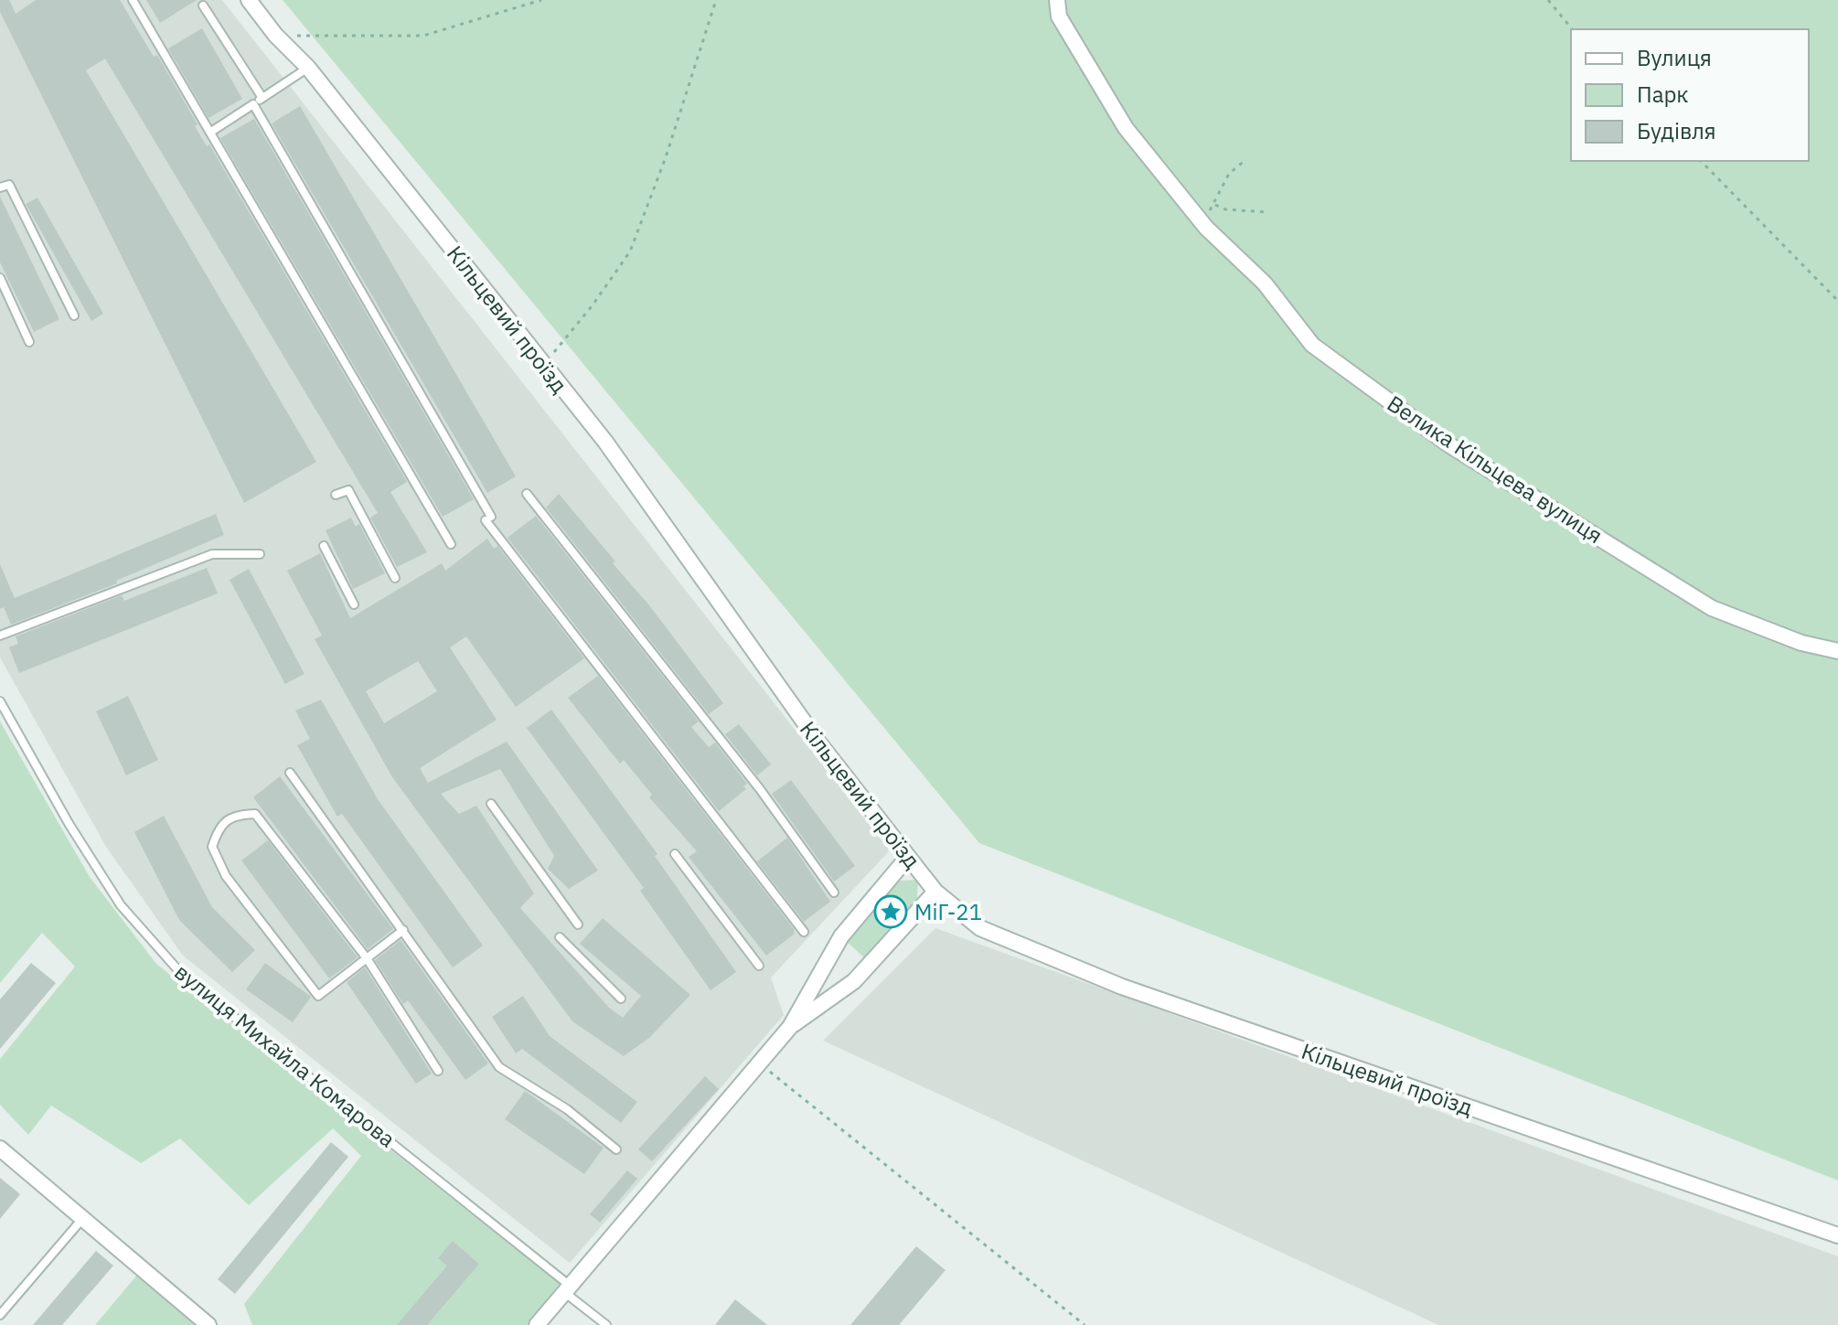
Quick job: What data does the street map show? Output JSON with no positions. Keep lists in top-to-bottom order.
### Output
{
  "streets": {
    "street": ["Кільцевий проїзд", "Велика Кільцева вулиця"],
    "lane": ["вулиця Михайла Комарова"]
  },
  "places": {
    "place": ["МіГ-21"]
  },
  "legend": ["Вулиця", "Парк", "Будівля"]
}
